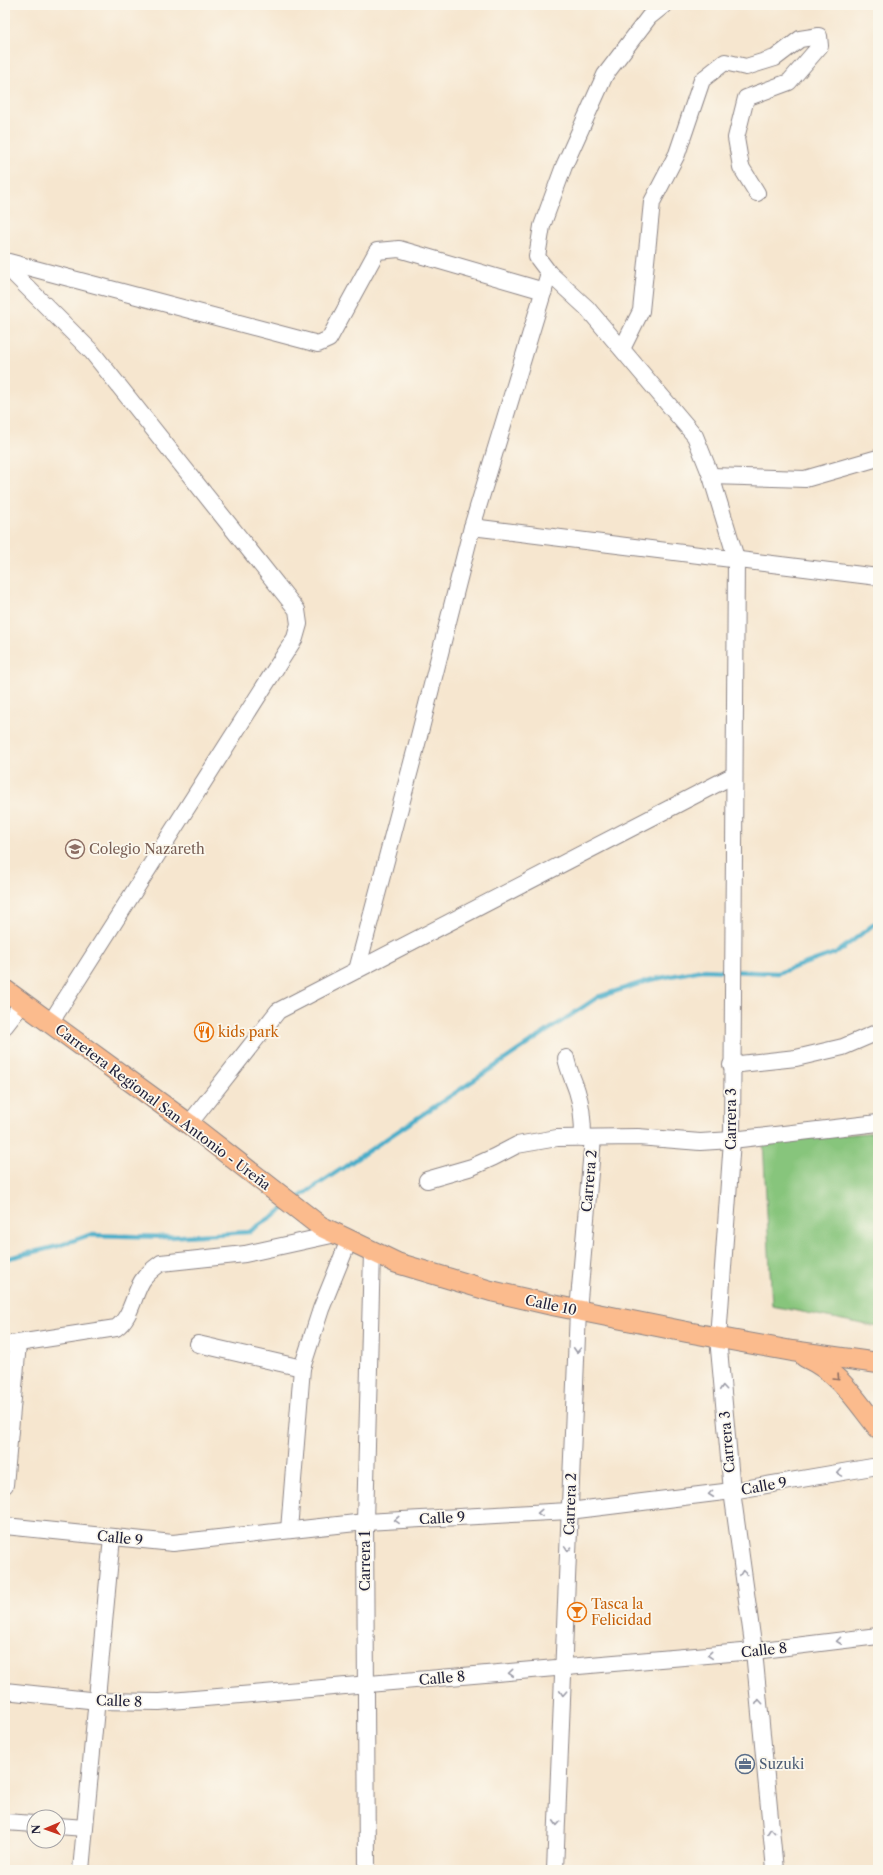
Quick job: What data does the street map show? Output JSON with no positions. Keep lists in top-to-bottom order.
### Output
{
  "streets": {
    "main road": ["Carretera Regional San Antonio - Ureña", "Calle 10"],
    "street": [
      "Carrera 3",
      "Carrera 2",
      "Calle 9",
      "Carrera 1",
      "Calle 8"
    ]
  },
  "crossings": [
    ["Carretera Regional San Antonio - Ureña", "Calle 10"],
    ["Carrera 3", "Calle 10"],
    ["Carrera 3", "Calle 9"],
    ["Carrera 3", "Calle 8"],
    ["Carrera 2", "Calle 10"],
    ["Carrera 2", "Calle 9"],
    ["Carrera 2", "Calle 8"],
    ["Calle 10", "Carrera 1"],
    ["Calle 9", "Carrera 1"],
    ["Carrera 1", "Calle 8"]
  ],
  "one_way": ["Carrera 2", "Calle 9", "Calle 8"],
  "places": {
    "school or university": ["Colegio Nazareth"],
    "restaurant": ["kids park"],
    "bar": ["Tasca la Felicidad"],
    "office": ["Suzuki"]
  },
  "north": "left"
}
